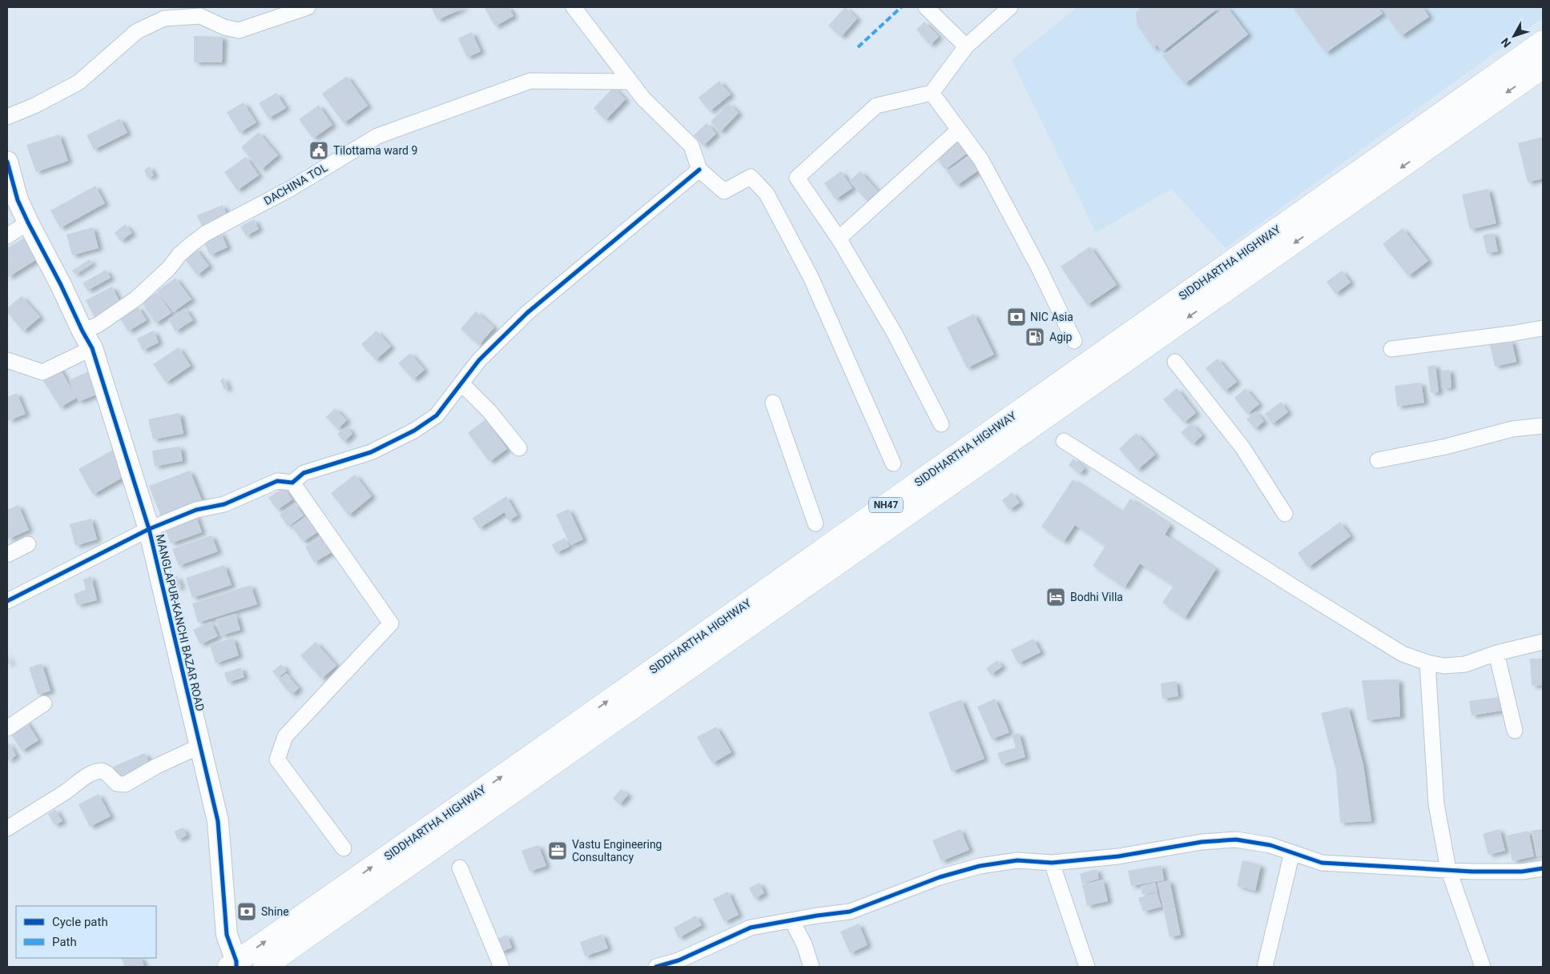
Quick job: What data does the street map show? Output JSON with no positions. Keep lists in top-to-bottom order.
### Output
{
  "streets": {
    "highway": ["SIDDHARTHA HIGHWAY", "NH47"],
    "street": ["DACHINA TOL", "MANGLAPUR-KANCHI BAZAR ROAD"]
  },
  "crossings": [
    ["DACHINA TOL", "MANGLAPUR-KANCHI BAZAR ROAD"],
    ["SIDDHARTHA HIGHWAY", "MANGLAPUR-KANCHI BAZAR ROAD"]
  ],
  "places": {
    "public building": ["Tilottama ward 9"],
    "bank": ["NIC Asia", "Shine"],
    "fuel station": ["Agip"],
    "hotel": ["Bodhi Villa"],
    "office": ["Vastu Engineering Consultancy"]
  },
  "legend": ["Cycle path", "Path"],
  "north": "bottom left"
}
